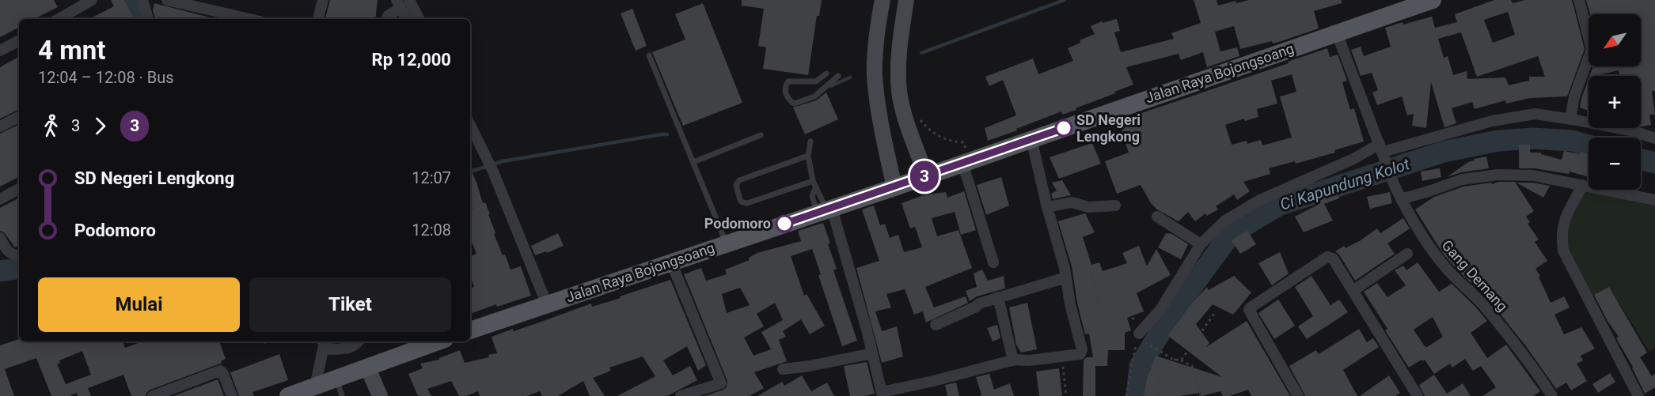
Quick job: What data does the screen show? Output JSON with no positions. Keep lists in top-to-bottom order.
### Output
{
  "streets": {
    "main road": ["Jalan Raya Bojongsoang"],
    "street": ["Gang Demang"]
  },
  "crossings": [
    ["Jalan Raya Bojongsoang", "Gang Demang"]
  ],
  "water": ["Ci Kapundung Kolot"],
  "places": ["SD Negeri Lengkong", "Podomoro"],
  "lines": ["bus line 3"],
  "north": "bottom left",
  "page": {
    "on_map": "3",
    "map_buttons": ["+", "−"],
    "heading": ["4 mnt", "12:04 – 12:08 · Bus", "Rp 12,000"],
    "legs": ["3", "3"],
    "list": [
      {
        "name": "SD Negeri Lengkong",
        "value": "12:07"
      },
      {
        "name": "Podomoro",
        "value": "12:08"
      }
    ],
    "buttons": ["Mulai", "Tiket"]
  }
}
